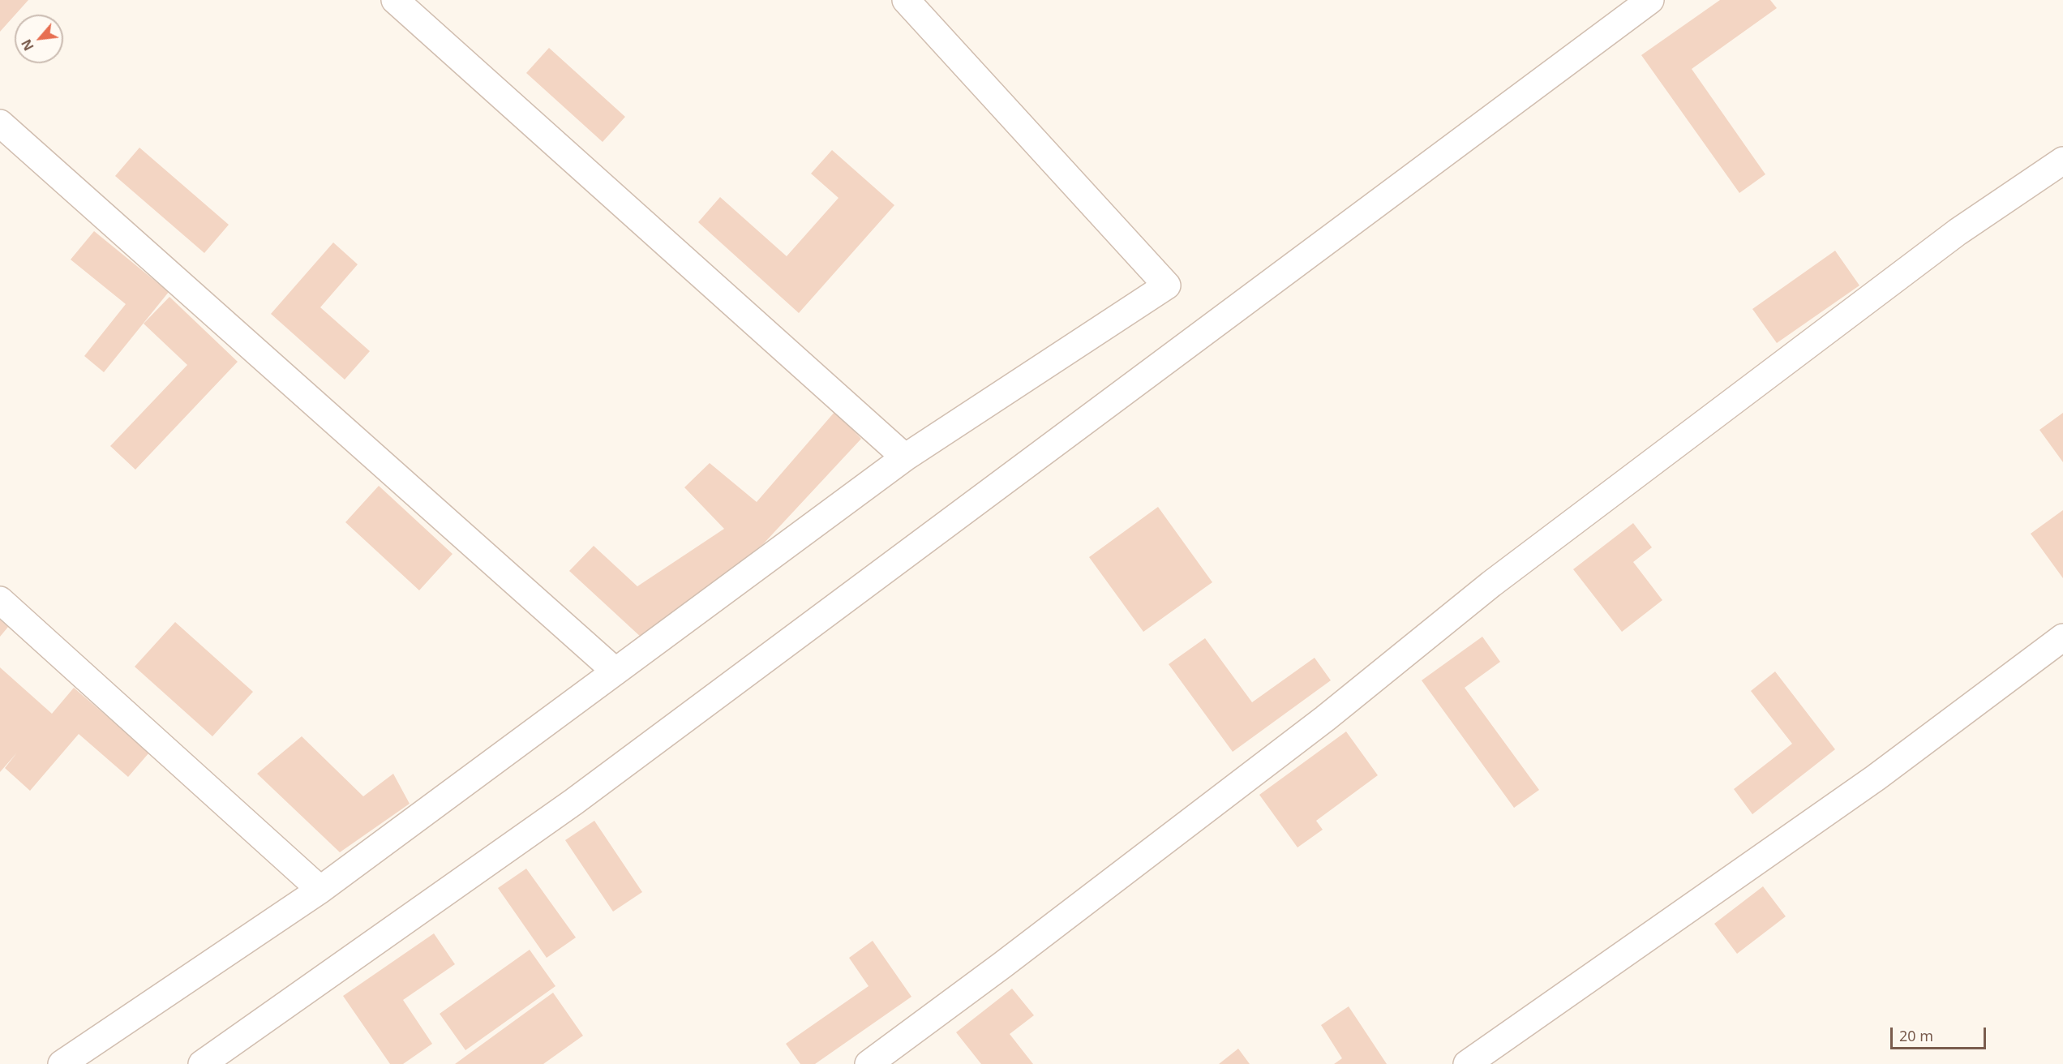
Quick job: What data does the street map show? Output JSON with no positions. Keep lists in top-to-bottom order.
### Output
{
  "scale_bar": "20 m",
  "north": "bottom left"
}
